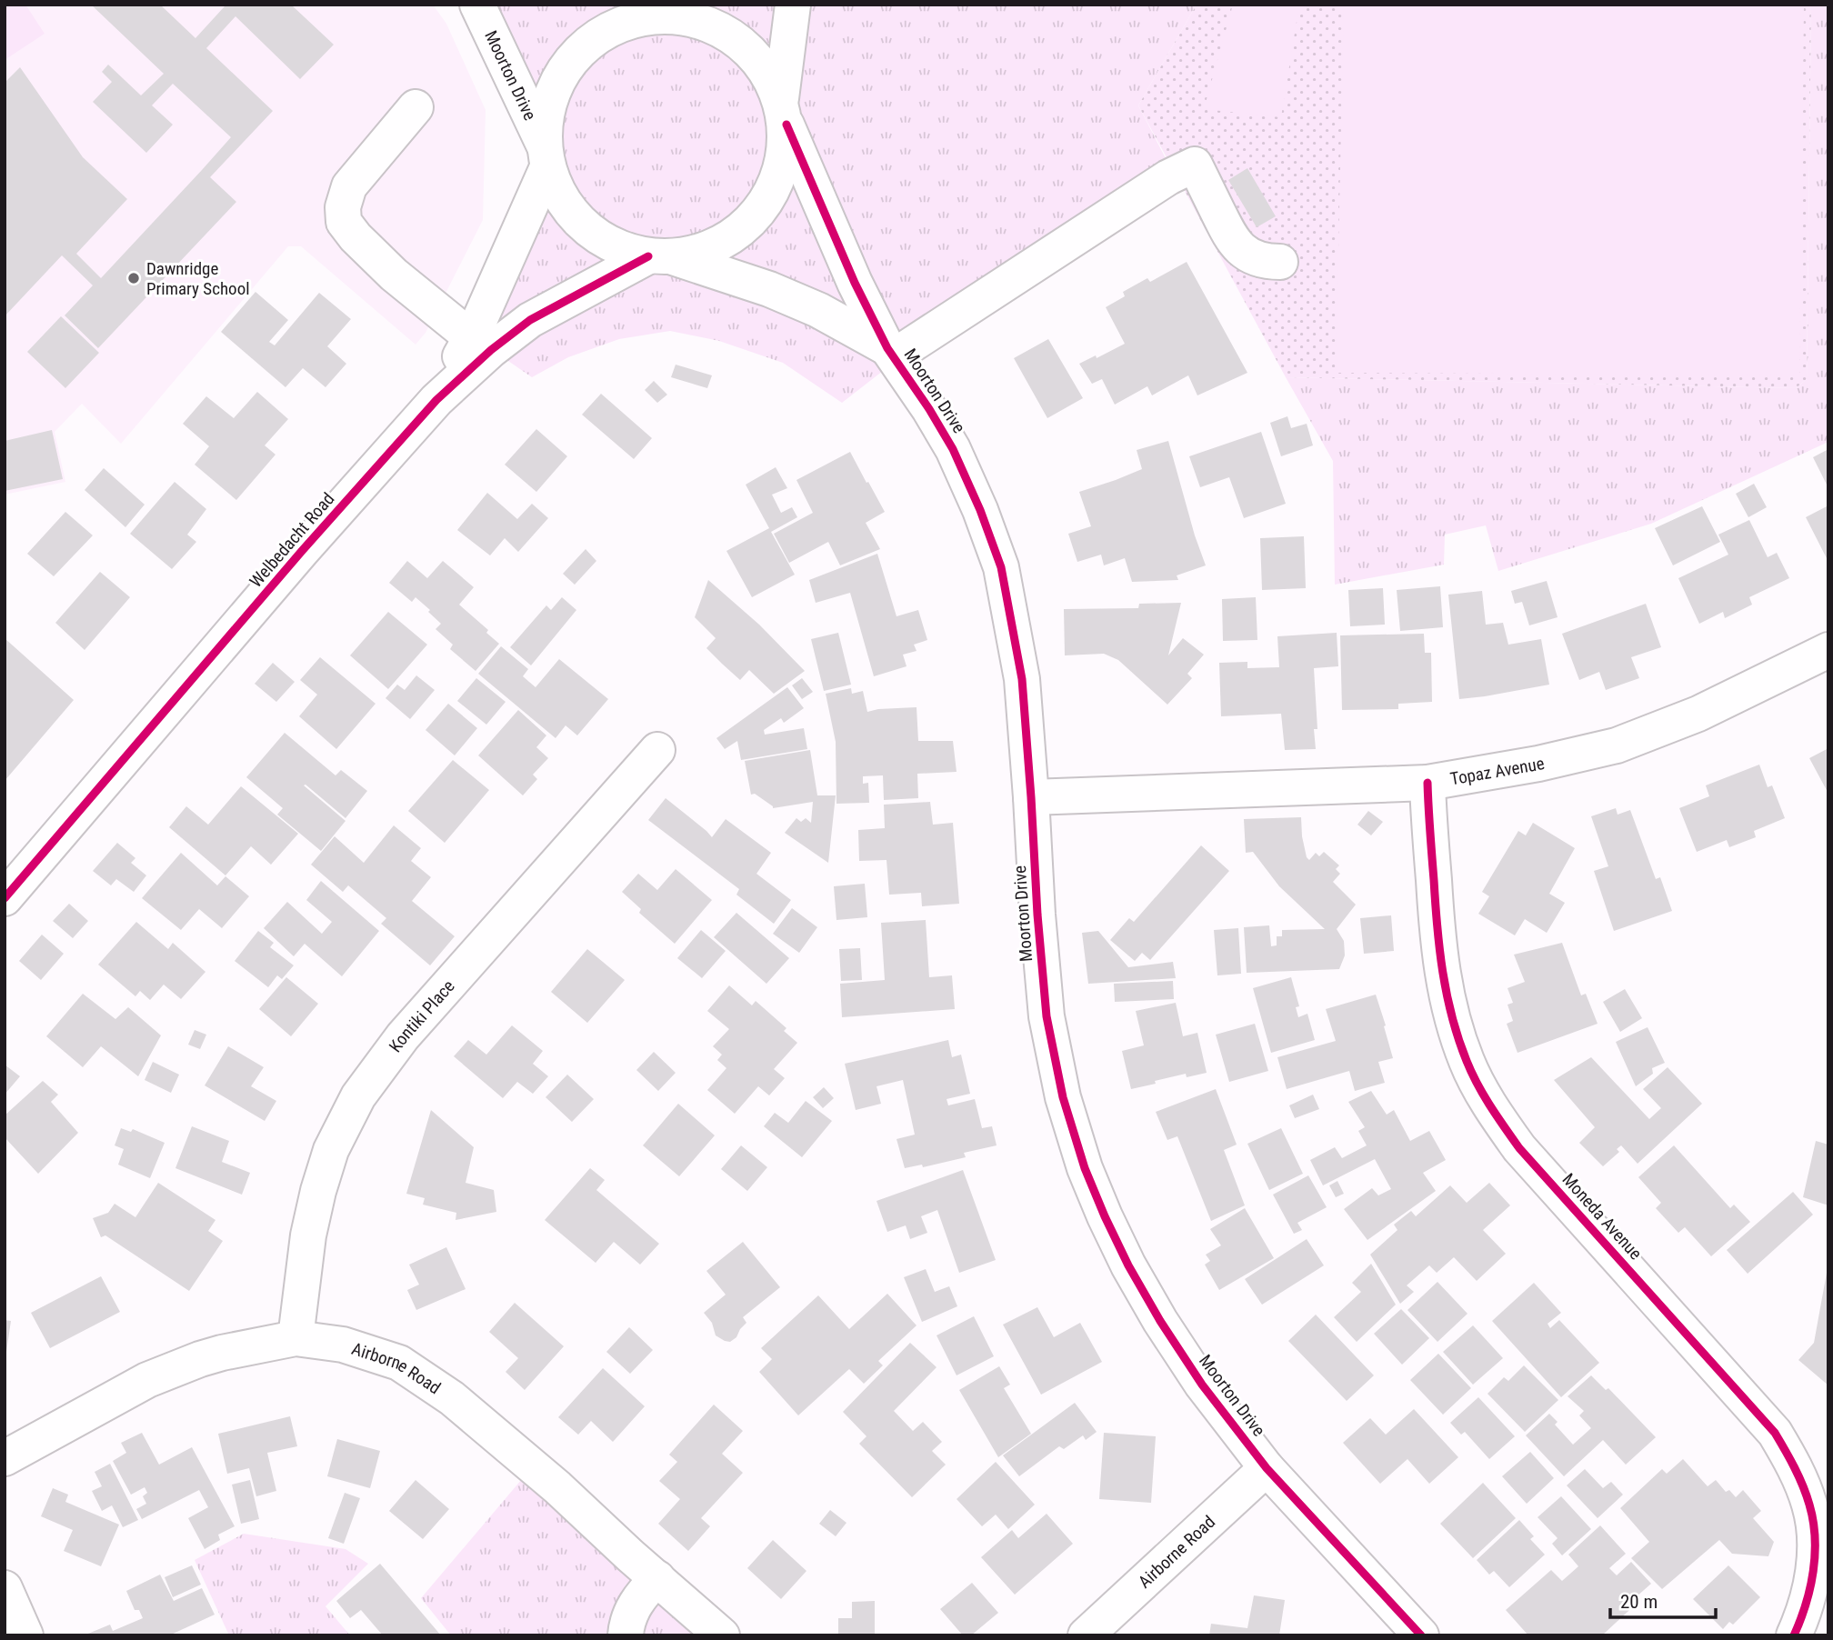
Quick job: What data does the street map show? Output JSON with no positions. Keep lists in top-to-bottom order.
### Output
{
  "streets": {
    "street": [
      "Moorton Drive",
      "Welbedacht Road",
      "Topaz Avenue",
      "Kontiki Place",
      "Moneda Avenue",
      "Airborne Road"
    ]
  },
  "crossings": [
    ["Moorton Drive", "Welbedacht Road"],
    ["Moorton Drive", "Topaz Avenue"],
    ["Moorton Drive", "Airborne Road"],
    ["Topaz Avenue", "Moneda Avenue"],
    ["Kontiki Place", "Airborne Road"]
  ],
  "places": ["Dawnridge Primary School"],
  "scale_bar": "20 m"
}
